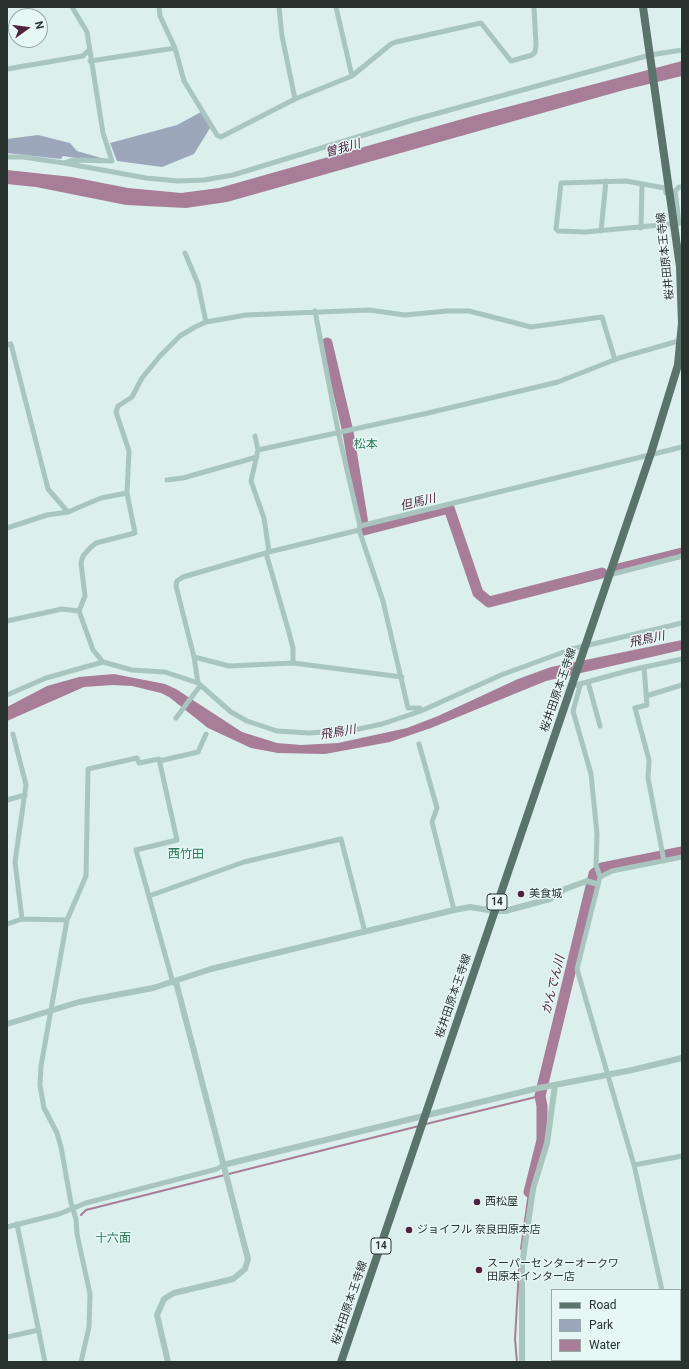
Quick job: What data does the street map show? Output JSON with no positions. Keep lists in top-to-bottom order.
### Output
{
  "streets": {
    "main road": ["桜井田原本王寺線", "14"]
  },
  "districts": ["松本", "西竹田", "十六面"],
  "water": [
    "曽我川",
    "但馬川",
    "飛鳥川",
    "かんでん川"
  ],
  "places": [
    "美食城",
    "西松屋",
    "ジョイフル 奈良田原本店",
    "スーパーセンターオークワ 田原本インター店"
  ],
  "legend": ["Road", "Park", "Water"],
  "north": "right"
}
